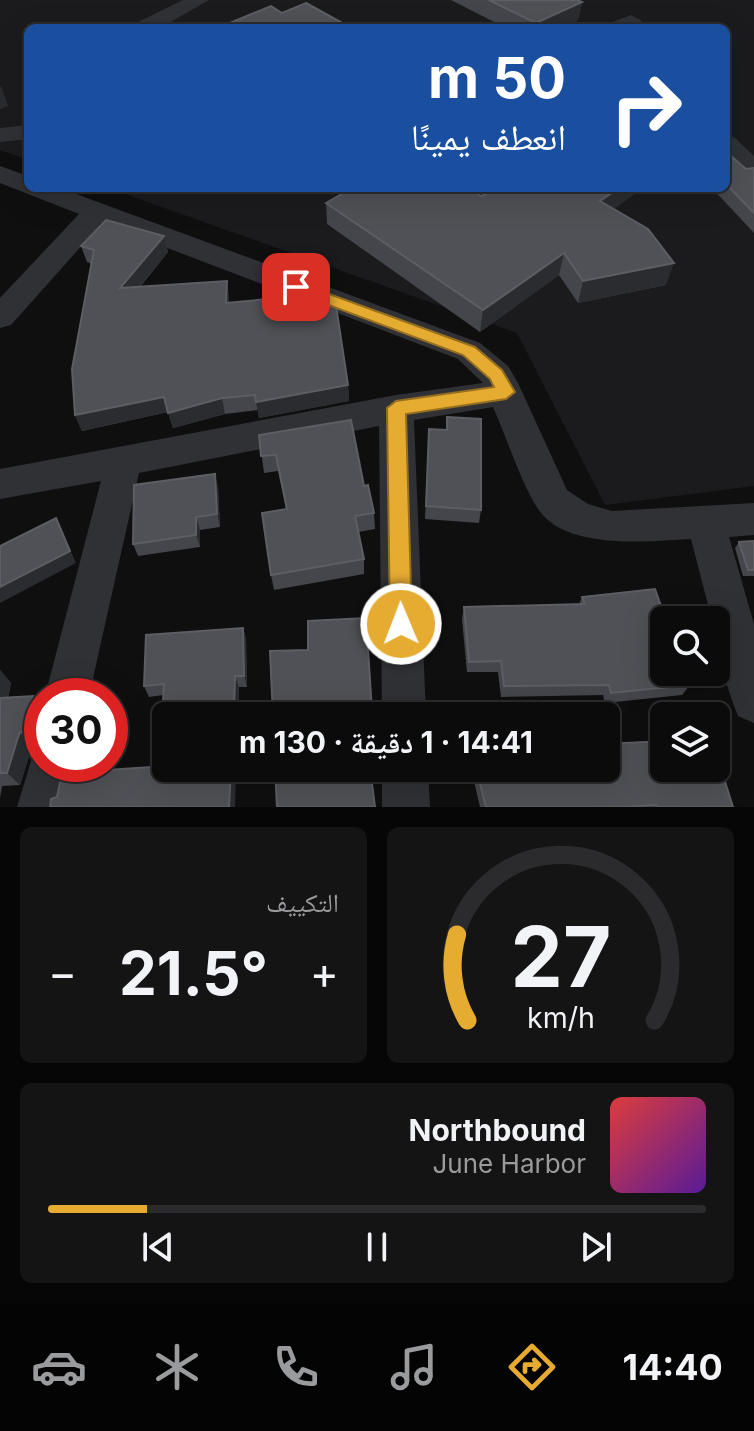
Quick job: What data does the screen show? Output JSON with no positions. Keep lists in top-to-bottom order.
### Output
{
  "page": {
    "turn": ["50 m", "انعطف يمينًا"],
    "limit": "30",
    "trip": "14:41 · 1 دقيقة · 130 m",
    "tile": "التكييف",
    "heat": ["−", "21.5°", "+"],
    "song": ["Northbound", "June Harbor"],
    "tabs": "14:40",
    "gauge": ["27", "km/h"]
  }
}
